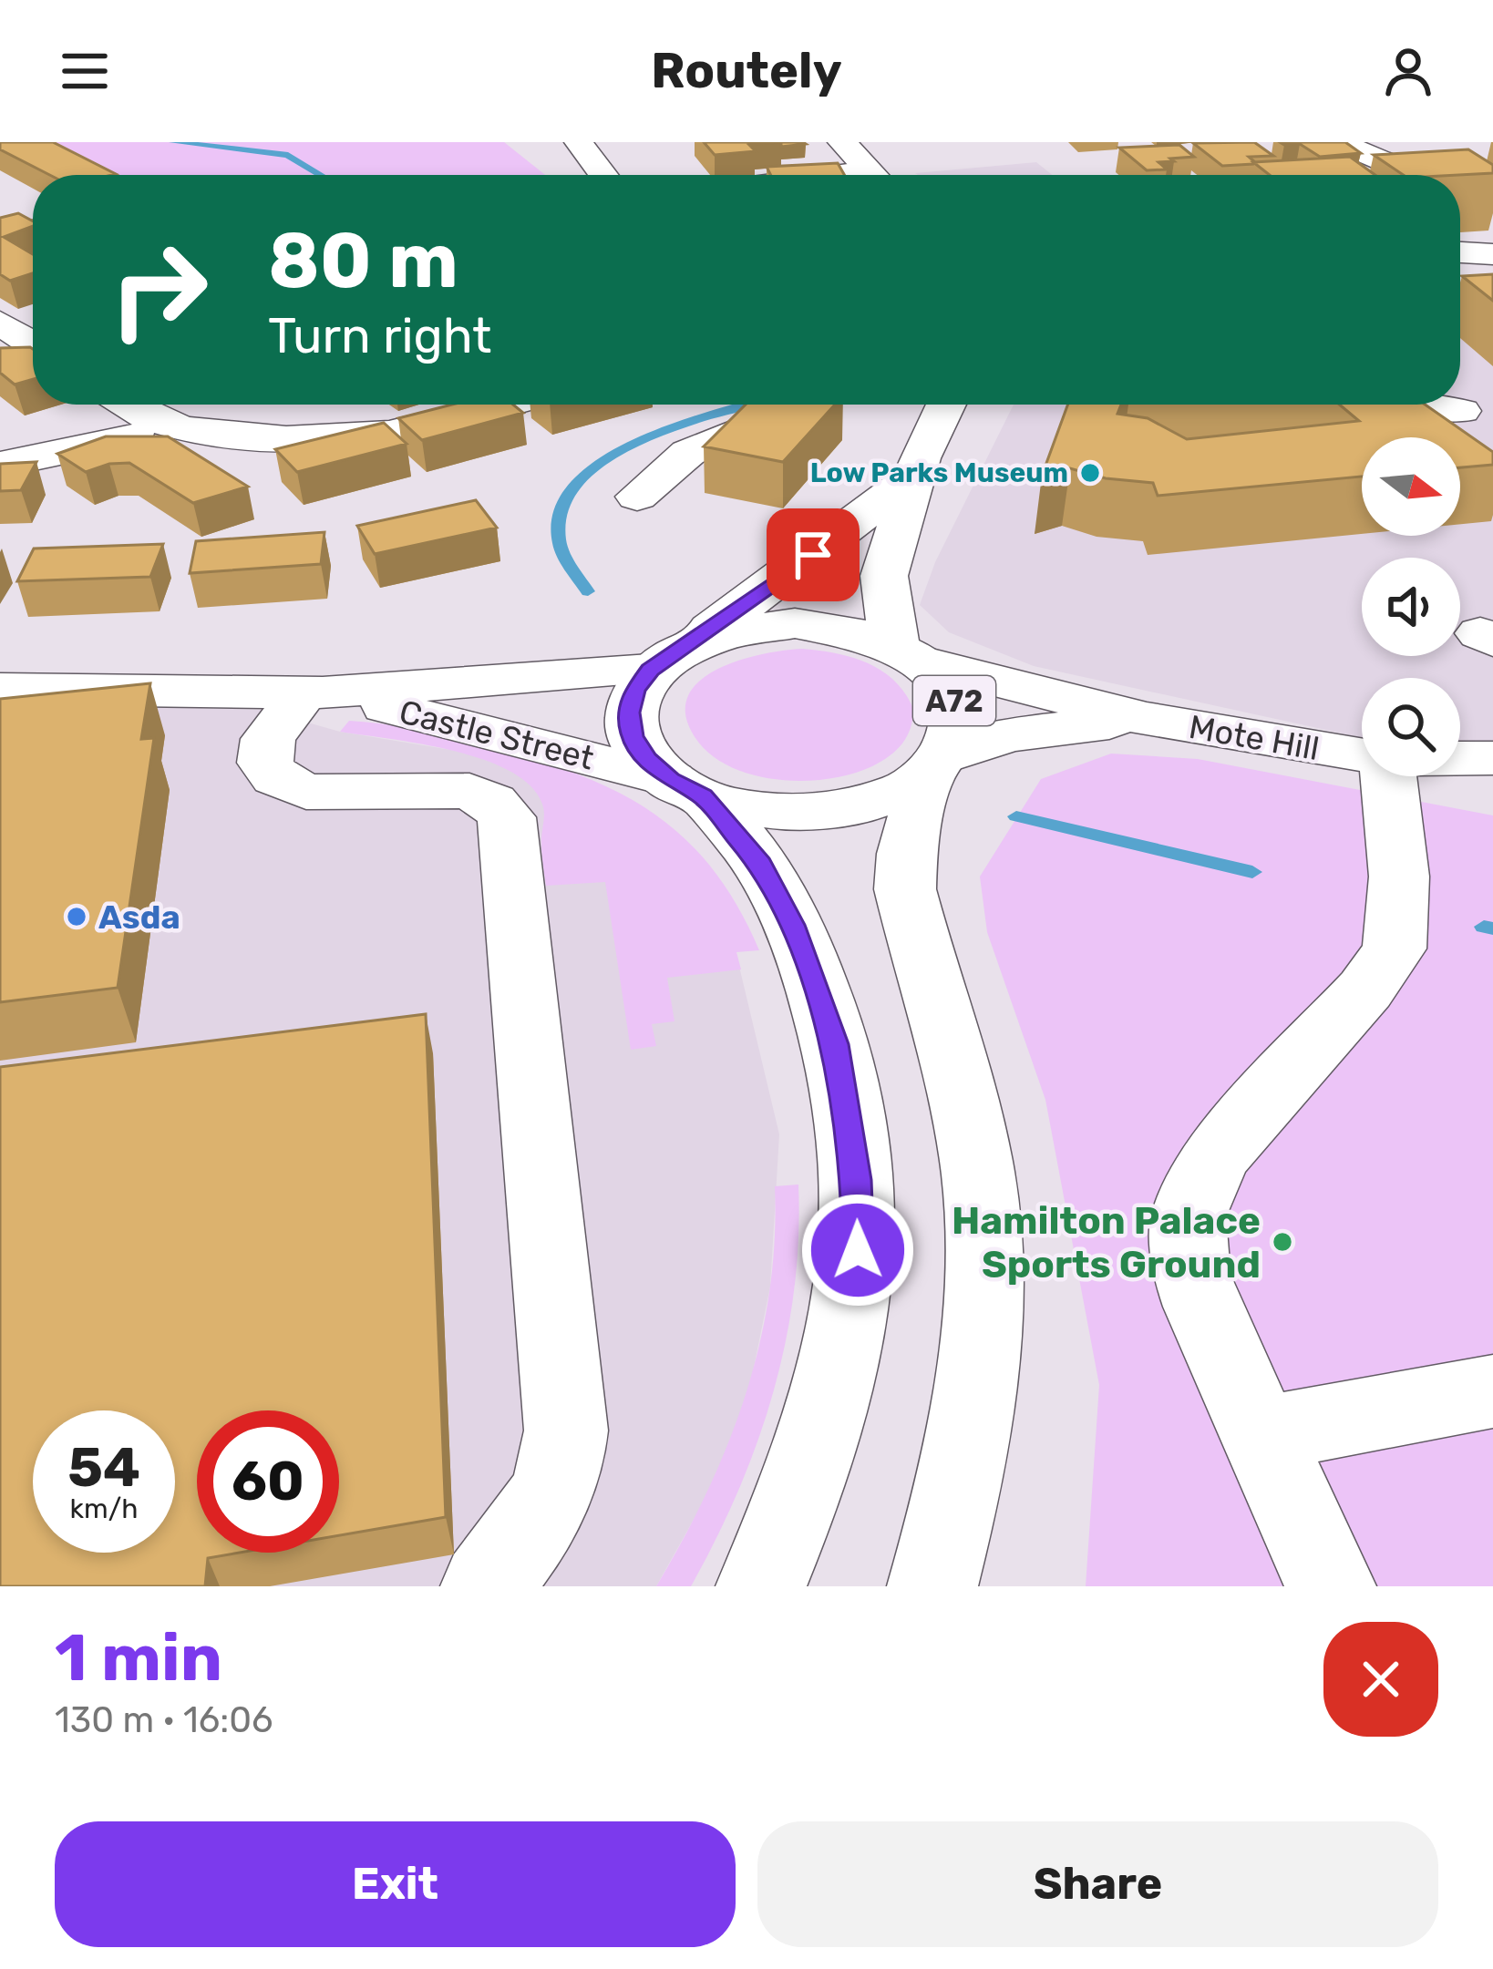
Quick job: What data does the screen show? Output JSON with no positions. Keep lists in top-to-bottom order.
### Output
{
  "streets": {
    "street": ["A72", "Castle Street", "Mote Hill"]
  },
  "crossings": [
    ["A72", "Castle Street"],
    ["A72", "Mote Hill"],
    ["Castle Street", "Mote Hill"]
  ],
  "places": ["Low Parks Museum", "Asda", "Hamilton Palace Sports Ground"],
  "north": "right",
  "page": {
    "header": "Routely",
    "turn": ["80 m", "Turn right"],
    "speed": "54 km/h",
    "limit": "60",
    "heading": ["1 min", "130 m · 16:06"],
    "buttons": ["Exit", "Share"]
  }
}
